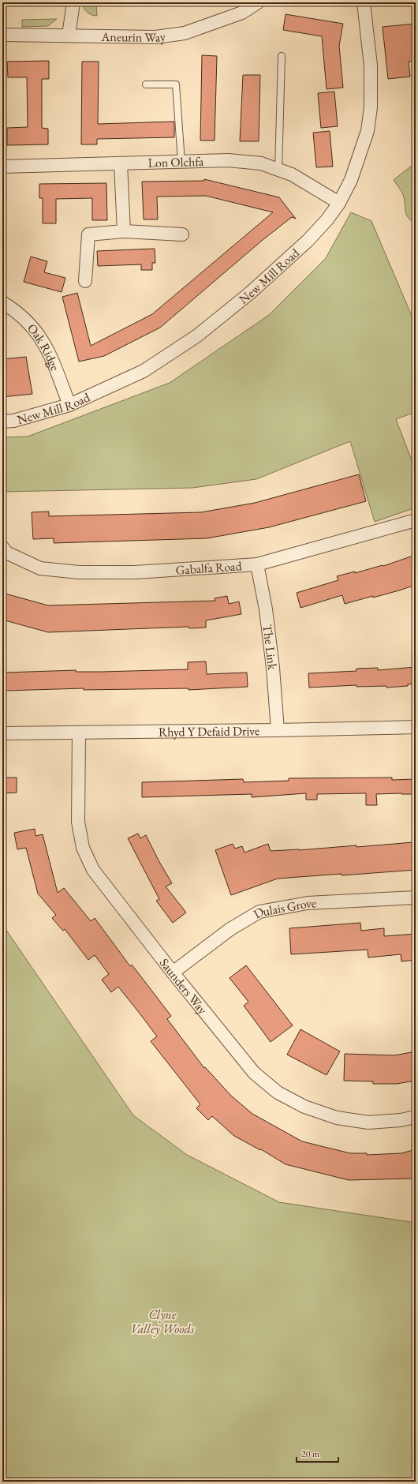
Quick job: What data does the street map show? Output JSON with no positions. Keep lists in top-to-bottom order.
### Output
{
  "streets": {
    "street": [
      "Aneurin Way",
      "Lon Olchfa",
      "New Mill Road",
      "Oak Ridge",
      "Gabalfa Road",
      "The Link",
      "Rhyd Y Defaid Drive",
      "Dulais Grove",
      "Saunders Way"
    ]
  },
  "crossings": [
    ["Lon Olchfa", "New Mill Road"],
    ["New Mill Road", "Oak Ridge"],
    ["Gabalfa Road", "The Link"],
    ["The Link", "Rhyd Y Defaid Drive"],
    ["Rhyd Y Defaid Drive", "Saunders Way"],
    ["Dulais Grove", "Saunders Way"]
  ],
  "parks": ["Clyne Valley Woods"],
  "scale_bar": "20 m"
}
